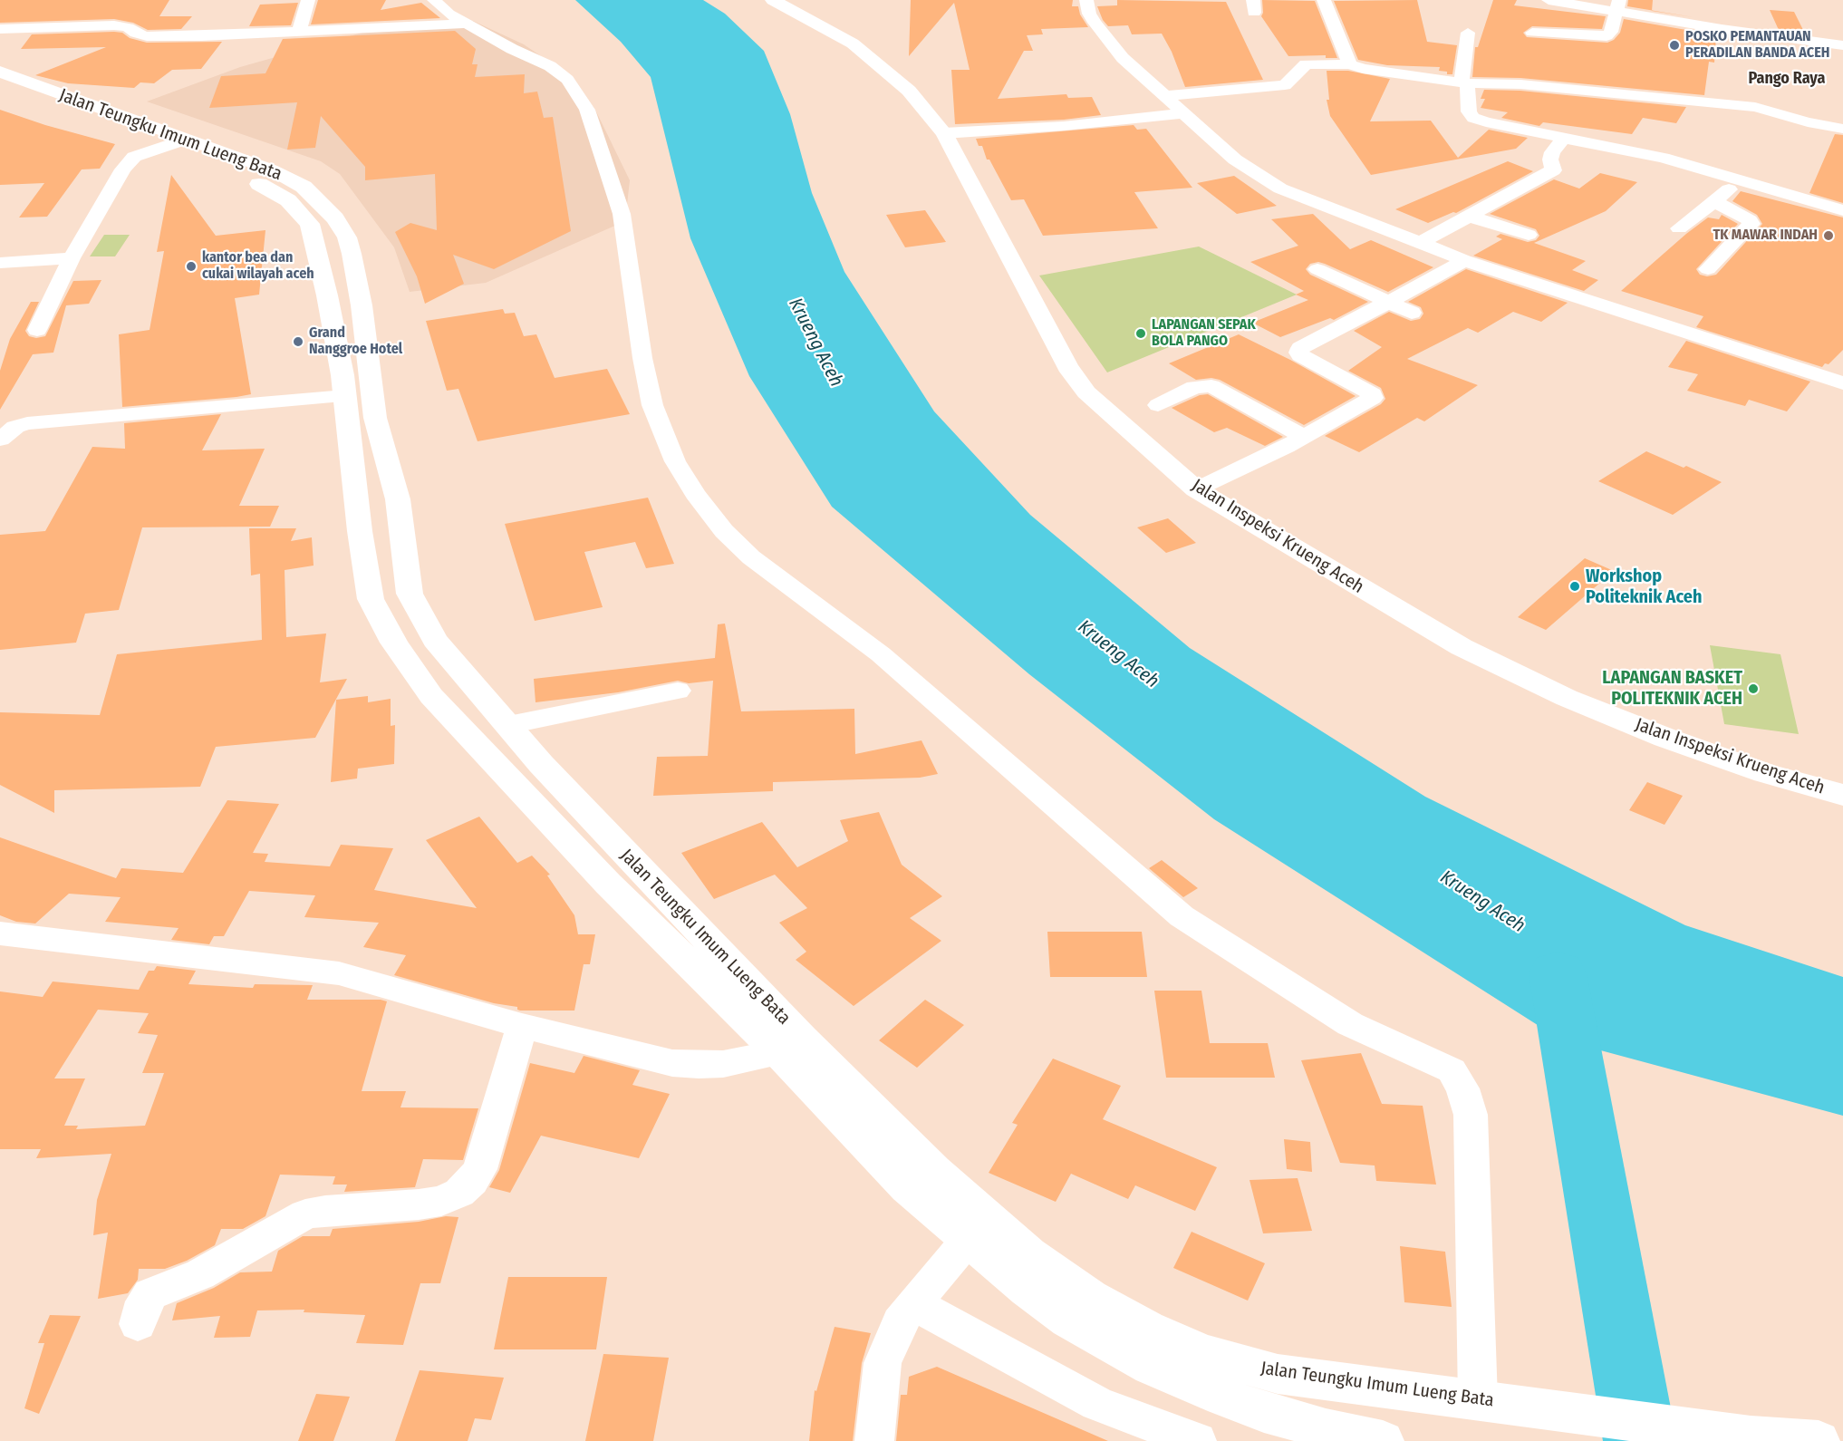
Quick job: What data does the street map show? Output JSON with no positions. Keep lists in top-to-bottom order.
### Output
{
  "streets": {
    "main road": ["Jalan Teungku Imum Lueng Bata", "Jalan Inspeksi Krueng Aceh"]
  },
  "districts": ["Pango Raya"],
  "water": ["Krueng Aceh"],
  "places": [
    "POSKO PEMANTAUAN PERADILAN BANDA ACEH",
    "TK MAWAR INDAH",
    "kantor bea dan cukai wilayah aceh",
    "LAPANGAN SEPAK BOLA PANGO",
    "Grand Nanggroe Hotel",
    "Workshop Politeknik Aceh",
    "LAPANGAN BASKET POLITEKNIK ACEH"
  ]
}
